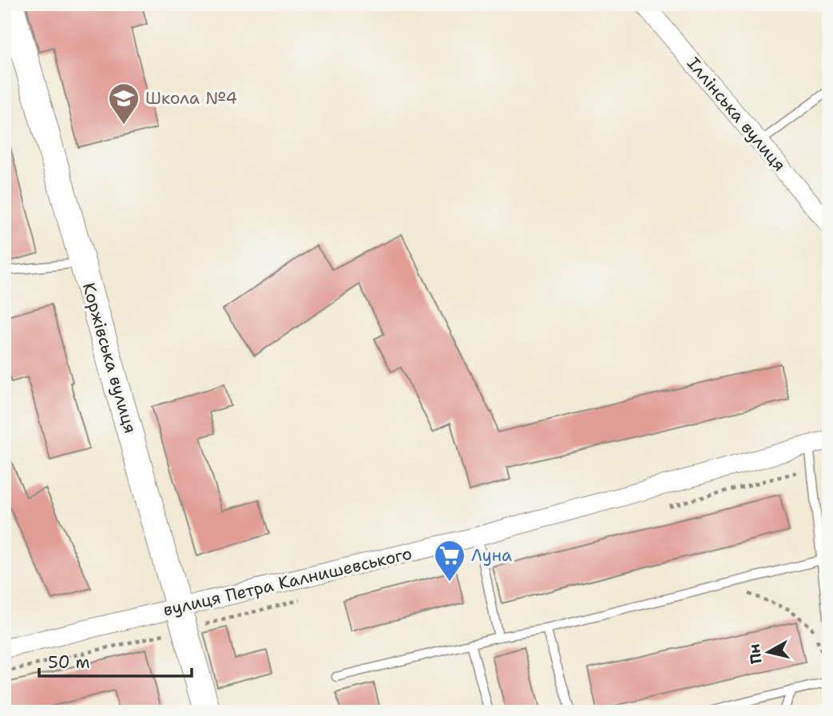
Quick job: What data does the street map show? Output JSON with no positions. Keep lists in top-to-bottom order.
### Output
{
  "streets": {
    "street": ["Іллінська вулиця", "Коржівська вулиця", "вулиця Петра Калнишевського"]
  },
  "crossings": [
    ["Коржівська вулиця", "вулиця Петра Калнишевського"]
  ],
  "places": {
    "school or university": ["Школа №4"],
    "supermarket": ["Луна"]
  },
  "scale_bar": "50 m",
  "north": "left"
}
